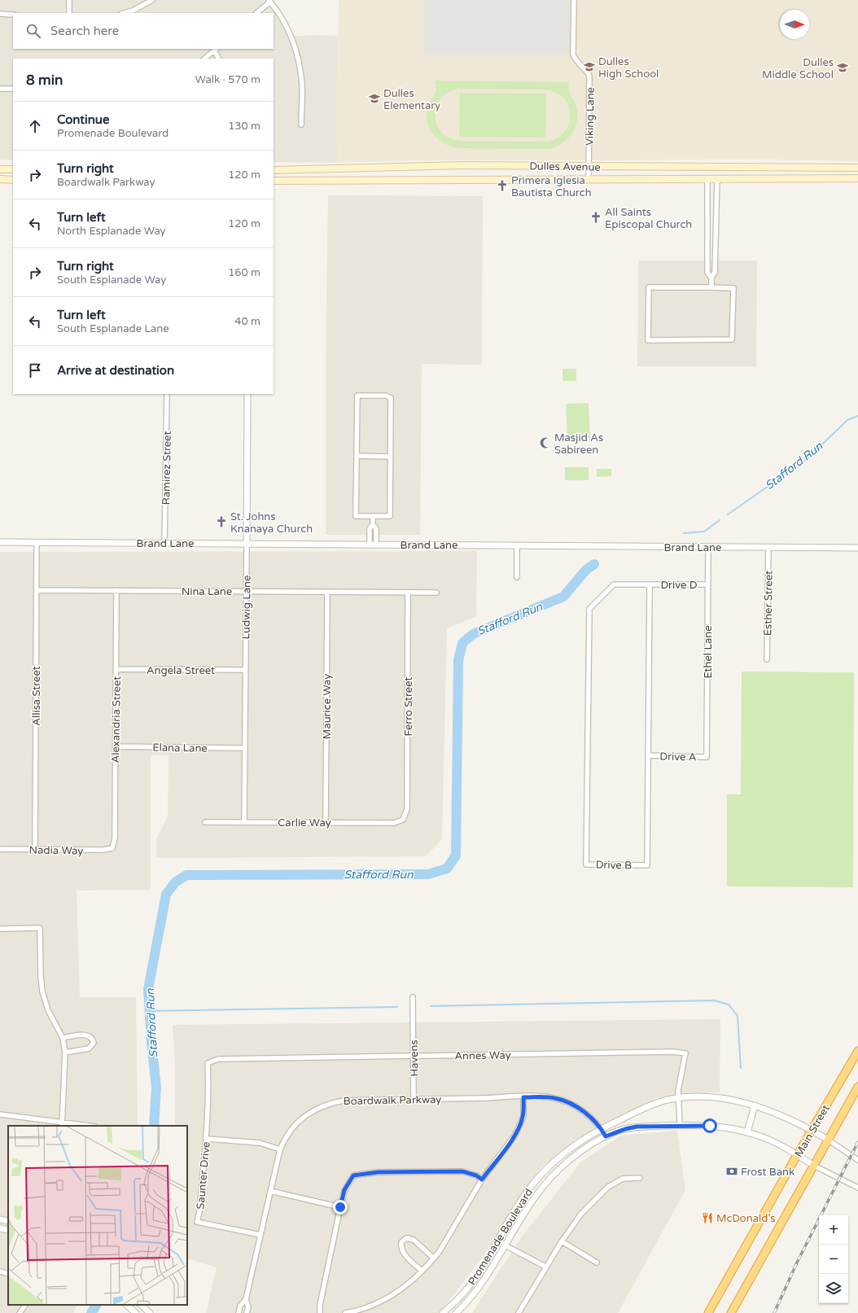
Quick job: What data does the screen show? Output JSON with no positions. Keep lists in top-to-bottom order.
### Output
{
  "streets": {
    "highway": ["Main Street"],
    "main road": ["Dulles Avenue"],
    "street": [
      "Viking Lane",
      "Ramirez Street",
      "Brand Lane",
      "Drive D",
      "Nina Lane",
      "Esther Street",
      "Ludwig Lane",
      "Ethel Lane",
      "Angela Street",
      "Allisa Street",
      "Maurice Way",
      "Ferro Street",
      "Alexandria Street",
      "Elana Lane",
      "Drive A",
      "Carlie Way",
      "Nadia Way",
      "Drive B",
      "Annes Way",
      "Havens",
      "Boardwalk Parkway",
      "Saunter Drive",
      "Promenade Boulevard"
    ]
  },
  "crossings": [
    ["Viking Lane", "Dulles Avenue"],
    ["Ramirez Street", "Brand Lane"],
    ["Brand Lane", "Esther Street"],
    ["Brand Lane", "Ludwig Lane"],
    ["Brand Lane", "Ethel Lane"],
    ["Brand Lane", "Allisa Street"],
    ["Drive D", "Ethel Lane"],
    ["Drive D", "Drive B"],
    ["Nina Lane", "Ludwig Lane"],
    ["Nina Lane", "Allisa Street"],
    ["Nina Lane", "Maurice Way"],
    ["Nina Lane", "Ferro Street"],
    ["Nina Lane", "Alexandria Street"],
    ["Ludwig Lane", "Angela Street"],
    ["Ludwig Lane", "Elana Lane"],
    ["Ludwig Lane", "Carlie Way"],
    ["Ethel Lane", "Drive A"],
    ["Angela Street", "Alexandria Street"],
    ["Allisa Street", "Nadia Way"],
    ["Maurice Way", "Carlie Way"],
    ["Ferro Street", "Carlie Way"],
    ["Alexandria Street", "Elana Lane"],
    ["Alexandria Street", "Nadia Way"],
    ["Drive A", "Drive B"],
    ["Annes Way", "Havens"],
    ["Annes Way", "Saunter Drive"],
    ["Annes Way", "Promenade Boulevard"],
    ["Havens", "Boardwalk Parkway"],
    ["Boardwalk Parkway", "Saunter Drive"],
    ["Boardwalk Parkway", "Promenade Boulevard"],
    ["Main Street", "Promenade Boulevard"]
  ],
  "water": ["Stafford Run"],
  "places": {
    "school or university": ["Dulles High School", "Dulles Middle School", "Dulles Elementary"],
    "church": ["Primera Iglesia Bautista Church", "All Saints Episcopal Church", "St. Johns Knanaya Church"],
    "mosque": ["Masjid As Sabireen"],
    "bank": ["Frost Bank"],
    "restaurant": ["McDonald's"]
  },
  "north": "right",
  "page": {
    "search": "Search here",
    "heading": ["8 min", "Walk · 570 m"],
    "list": [
      ["Continue", "Promenade Boulevard", "130 m"],
      ["Turn right", "Boardwalk Parkway", "120 m"],
      ["Turn left", "North Esplanade Way", "120 m"],
      ["Turn right", "South Esplanade Way", "160 m"],
      ["Turn left", "South Esplanade Lane", "40 m"],
      "Arrive at destination"
    ],
    "map_buttons": ["+", "−"]
  }
}
